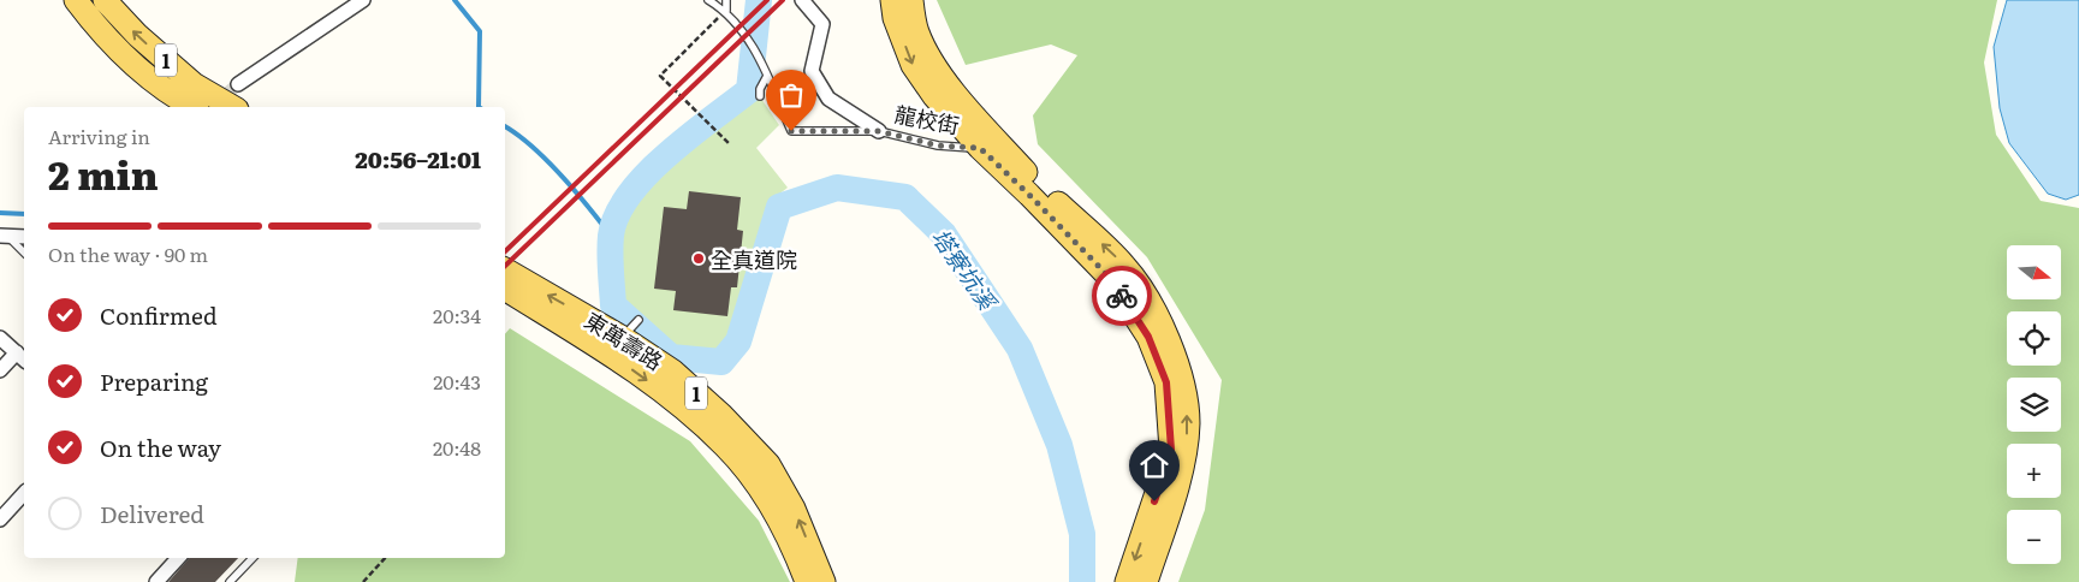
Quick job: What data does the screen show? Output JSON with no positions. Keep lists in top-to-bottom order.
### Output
{
  "streets": {
    "main road": ["1", "東萬壽路"],
    "lane": ["龍校街"]
  },
  "water": ["塔寮坑溪"],
  "places": ["全真道院"],
  "north": "right",
  "page": {
    "heading": ["2 min", "Arriving in", "20:56–21:01"],
    "bar": "On the way · 90 m",
    "map_buttons": ["+", "−"],
    "list": [
      ["Confirmed", "20:34"],
      ["Preparing", "20:43"],
      ["On the way", "20:48"],
      "Delivered"
    ]
  }
}
